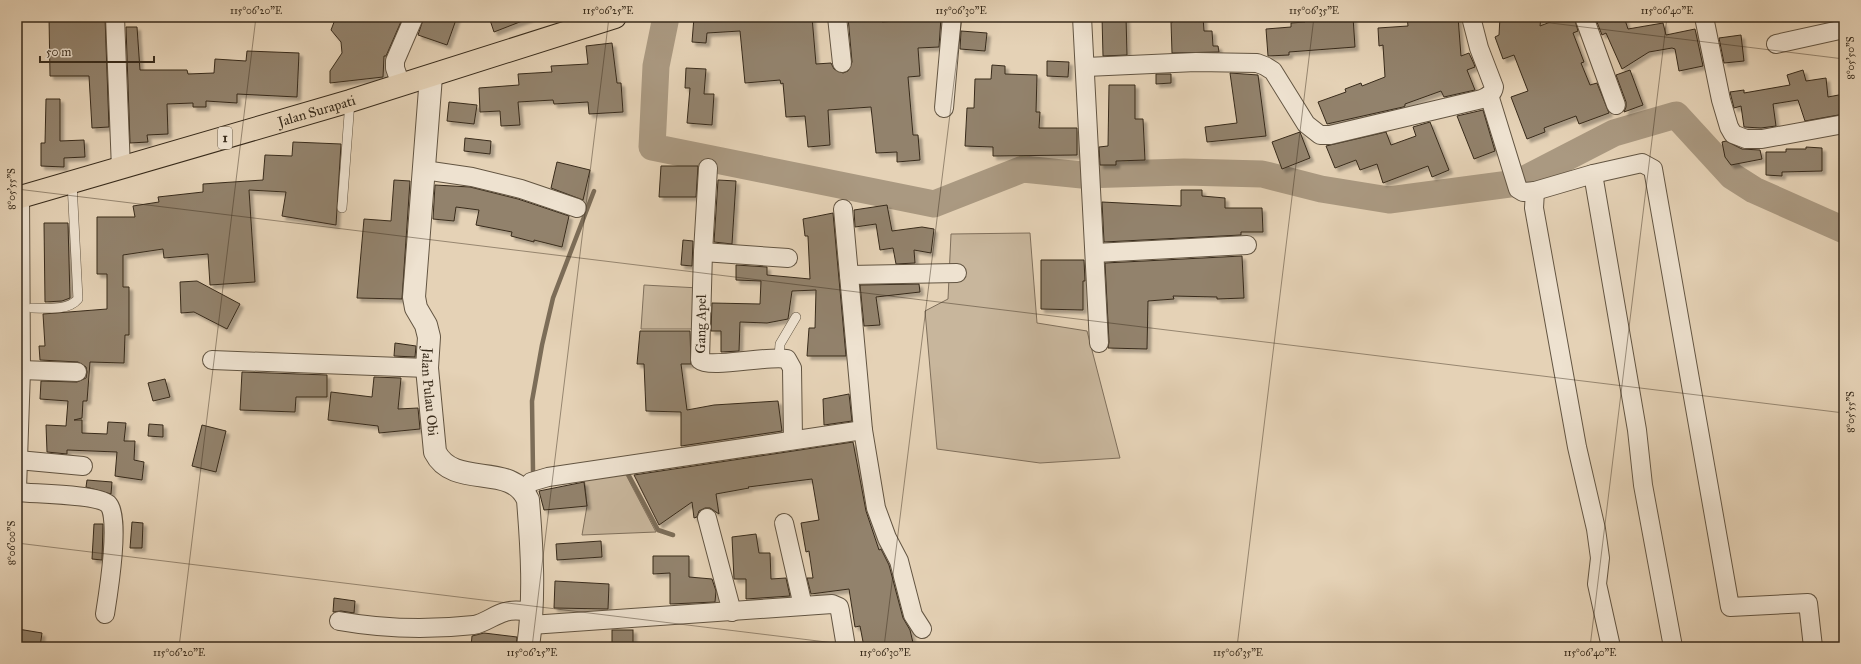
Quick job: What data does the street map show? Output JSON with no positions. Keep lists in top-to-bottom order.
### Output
{
  "streets": {
    "highway": ["Jalan Surapati", "1"],
    "street": ["Gang Apel", "Jalan Pulau Obi"]
  },
  "crossings": [
    ["Jalan Surapati", "Jalan Pulau Obi"]
  ],
  "scale_bar": "50 m",
  "coordinates": [
    "115°06'20\"E",
    "115°06'25\"E",
    "115°06'30\"E",
    "115°06'35\"E",
    "115°06'40\"E",
    "8°05'50\"S",
    "8°05'55\"S",
    "8°06'00\"S"
  ]
}
